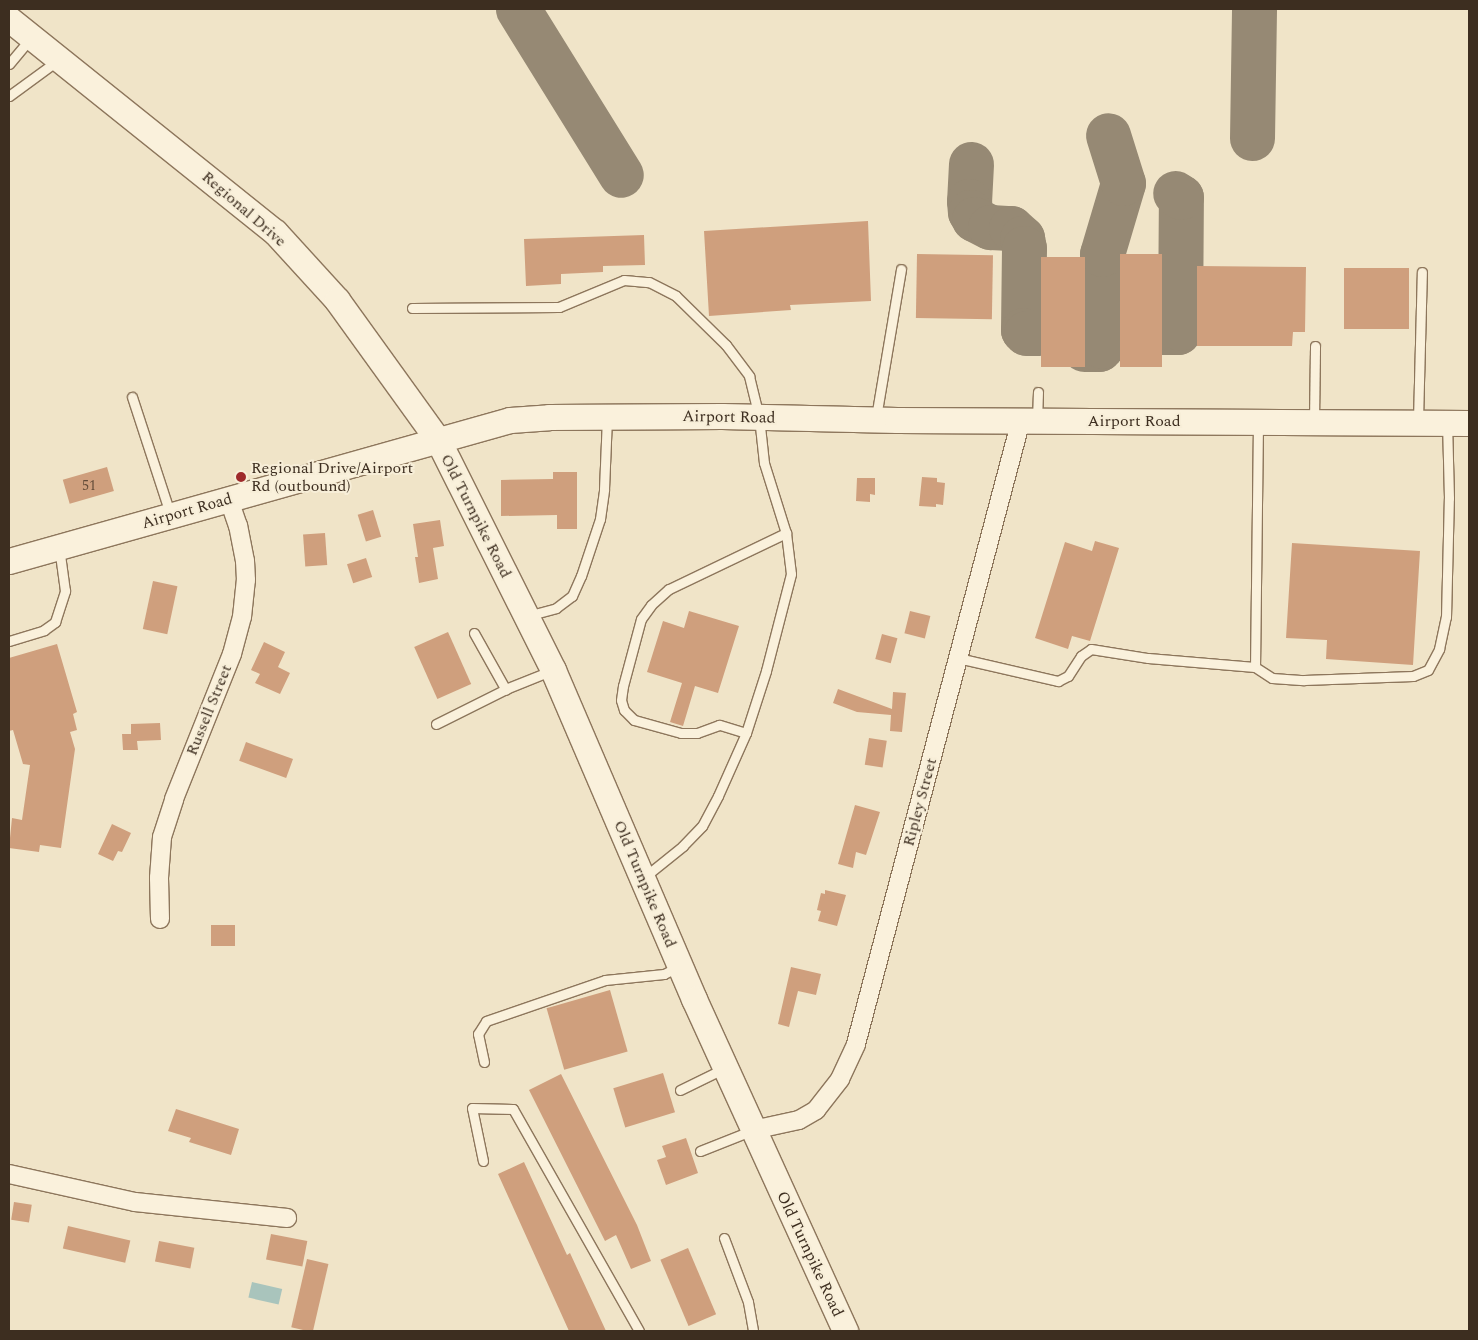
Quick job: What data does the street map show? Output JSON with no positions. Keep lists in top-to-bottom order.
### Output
{
  "streets": {
    "street": [
      "Regional Drive",
      "Airport Road",
      "Old Turnpike Road",
      "Russell Street",
      "Ripley Street"
    ]
  },
  "crossings": [
    ["Regional Drive", "Airport Road"],
    ["Regional Drive", "Old Turnpike Road"],
    ["Airport Road", "Old Turnpike Road"],
    ["Airport Road", "Russell Street"],
    ["Airport Road", "Ripley Street"],
    ["Old Turnpike Road", "Ripley Street"]
  ],
  "places": ["Regional Drive/Airport Rd (outbound)"],
  "house_numbers": ["51"]
}
